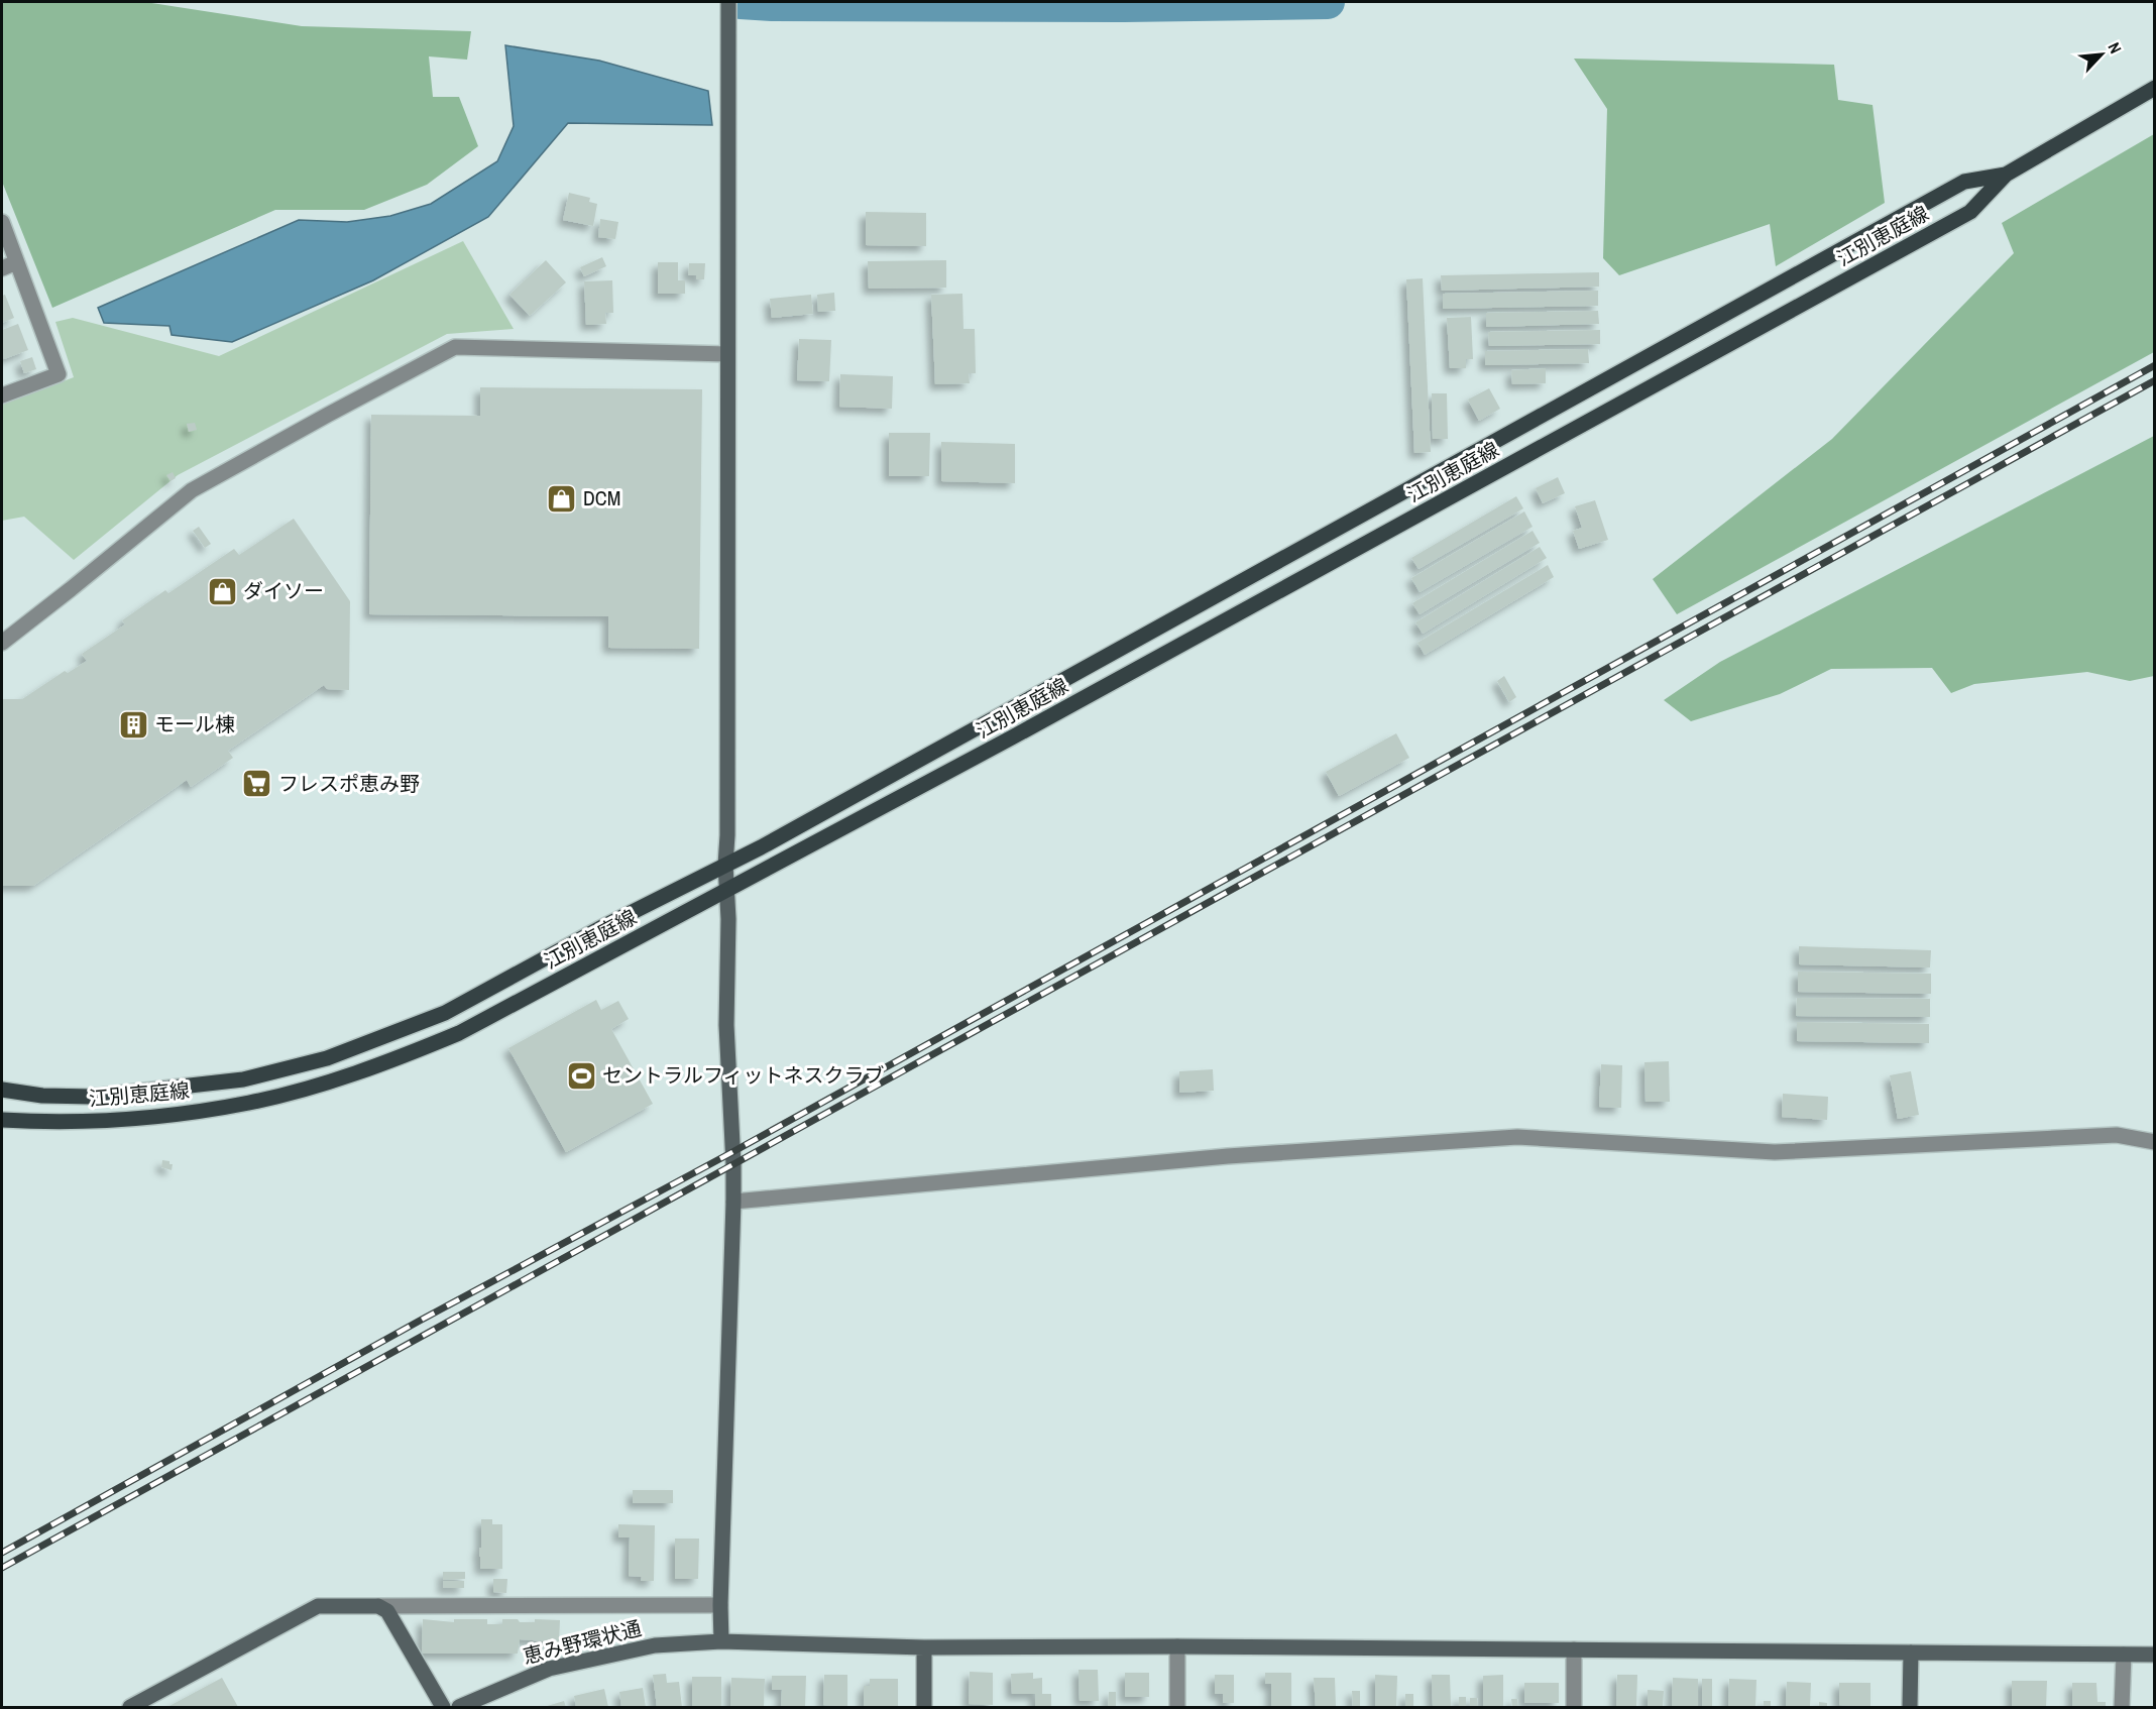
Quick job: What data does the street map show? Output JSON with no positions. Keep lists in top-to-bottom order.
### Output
{
  "streets": {
    "main road": ["江別恵庭線"],
    "street": ["恵み野環状通"]
  },
  "places": {
    "shop": ["DCM", "ダイソー"],
    "building": ["モール棟"],
    "supermarket": ["フレスポ恵み野"],
    "sports": ["セントラルフィットネスクラブ"]
  },
  "north": "top right"
}
